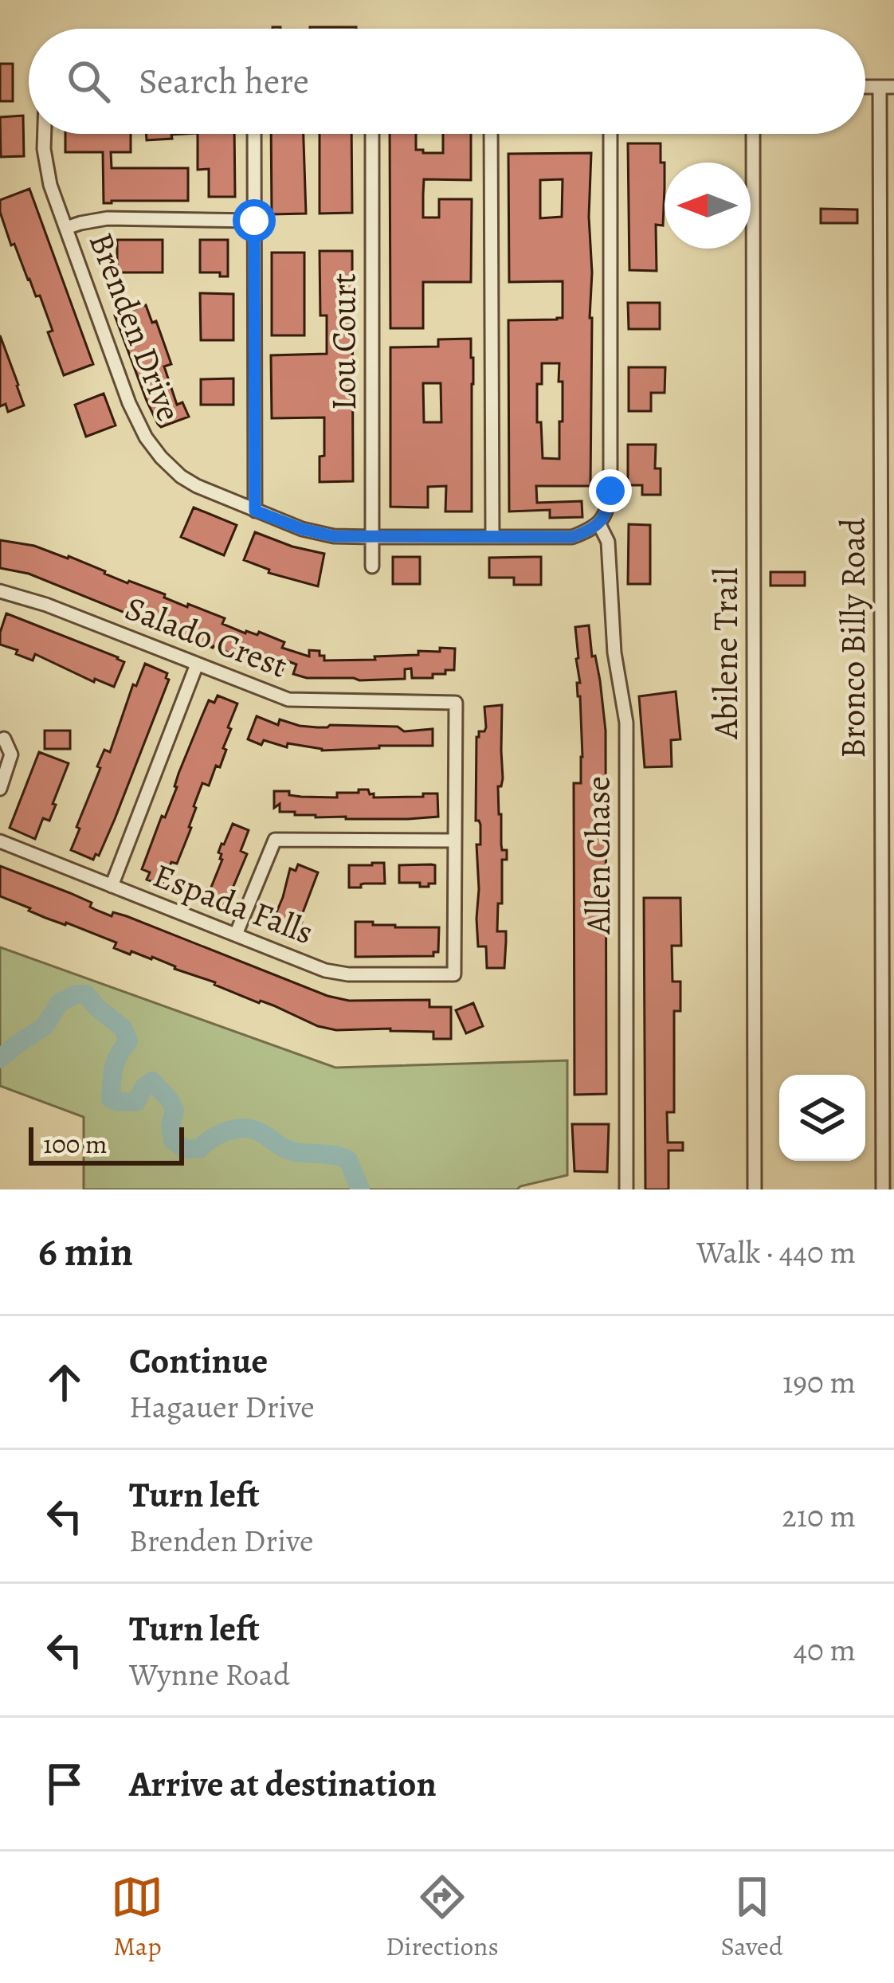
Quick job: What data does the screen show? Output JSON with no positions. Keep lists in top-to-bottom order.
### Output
{
  "streets": {
    "street": [
      "Brenden Drive",
      "Lou Court",
      "Salado Crest",
      "Bronco Billy Road",
      "Abilene Trail",
      "Allen Chase",
      "Espada Falls"
    ]
  },
  "crossings": [
    ["Brenden Drive", "Lou Court"],
    ["Brenden Drive", "Allen Chase"],
    ["Salado Crest", "Espada Falls"]
  ],
  "scale_bar": "100 m",
  "north": "left",
  "page": {
    "search": "Search here",
    "scale": "100 m",
    "heading": ["6 min", "Walk · 440 m"],
    "list": [
      ["Continue", "Hagauer Drive", "190 m"],
      ["Turn left", "Brenden Drive", "210 m"],
      ["Turn left", "Wynne Road", "40 m"],
      "Arrive at destination"
    ],
    "nav": ["Map", "Directions", "Saved"]
  }
}
